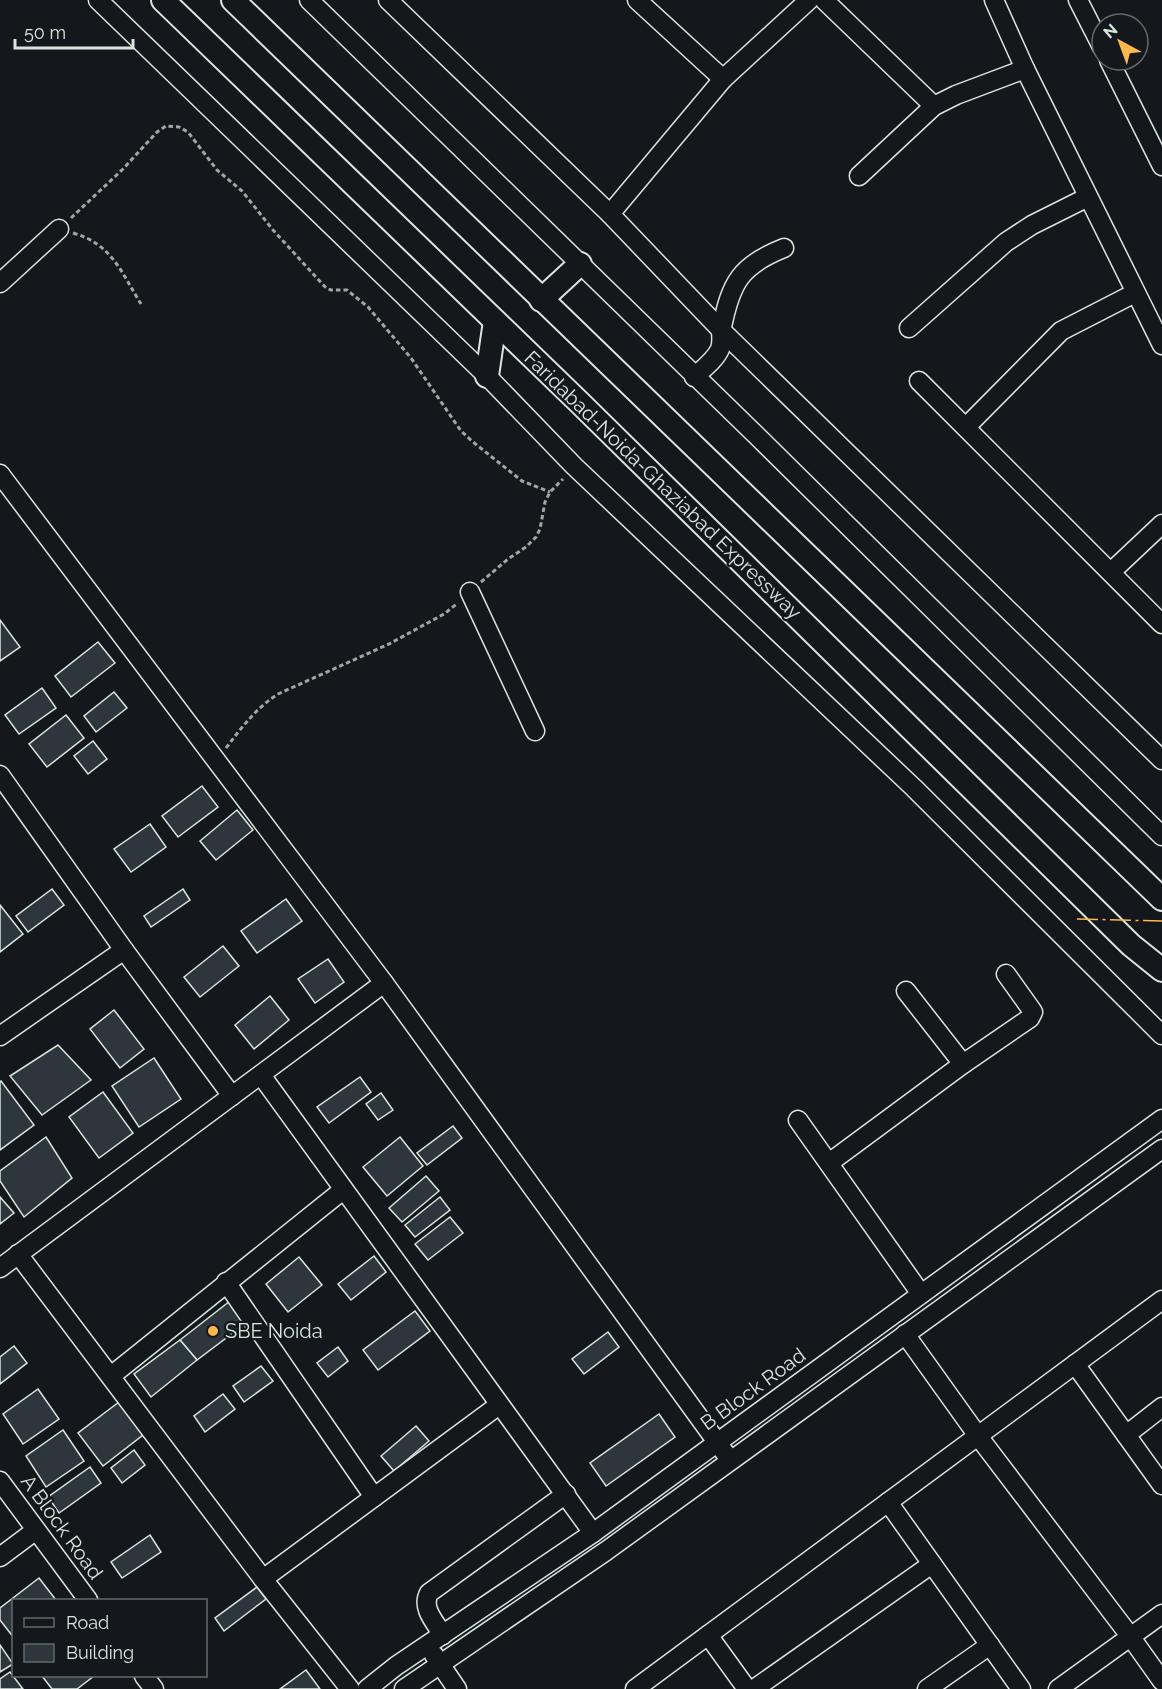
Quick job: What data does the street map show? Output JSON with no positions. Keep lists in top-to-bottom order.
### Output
{
  "streets": {
    "main road": ["Faridabad-Noida-Ghaziabad Expressway"],
    "street": ["B Block Road", "A Block Road"]
  },
  "places": ["SBE Noida"],
  "legend": ["Road", "Building"],
  "scale_bar": "50 m",
  "north": "top left"
}
